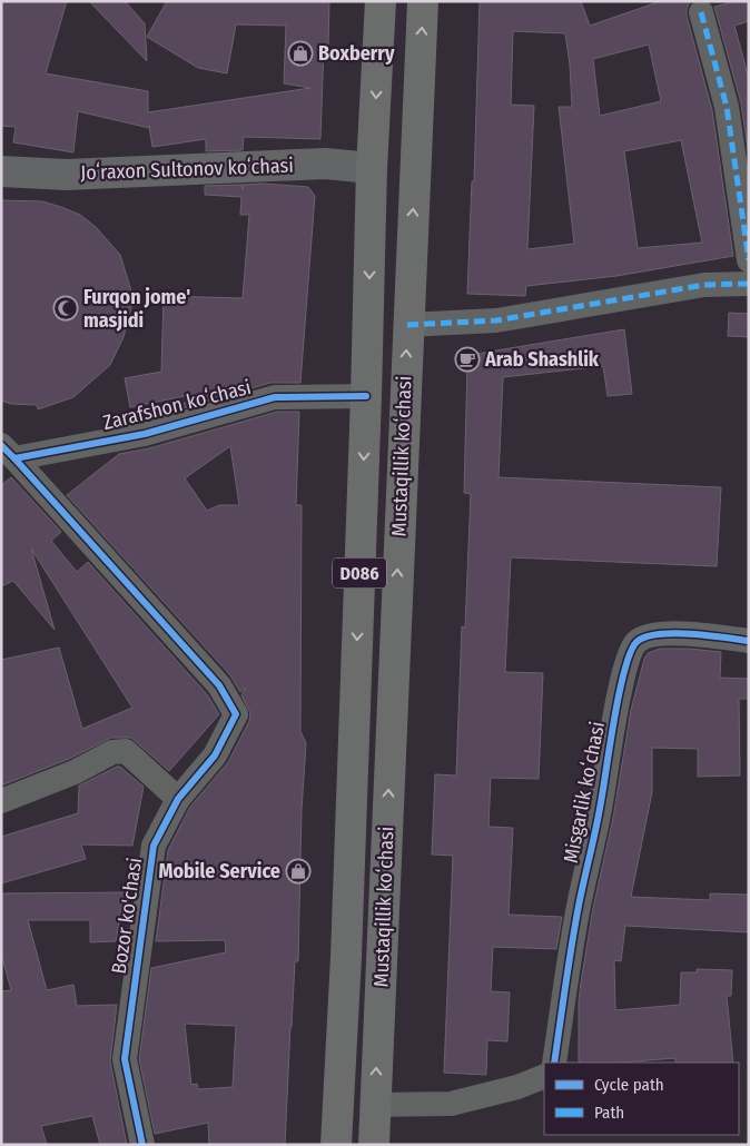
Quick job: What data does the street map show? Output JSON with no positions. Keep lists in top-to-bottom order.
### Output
{
  "streets": {
    "main road": ["Mustaqillik koʻchasi", "D086"],
    "street": [
      "Joʻraxon Sultonov koʻchasi",
      "Zarafshon koʻchasi",
      "Misgarlik koʻchasi",
      "Bozor ko'chasi"
    ]
  },
  "crossings": [
    ["Joʻraxon Sultonov koʻchasi", "Mustaqillik koʻchasi"],
    ["Zarafshon koʻchasi", "Mustaqillik koʻchasi"],
    ["Zarafshon koʻchasi", "Bozor ko'chasi"]
  ],
  "places": {
    "shop": ["Boxberry", "Mobile Service"],
    "mosque": ["Furqon jome' masjidi"],
    "cafe": ["Arab Shashlik"]
  },
  "legend": ["Cycle path", "Path"]
}
